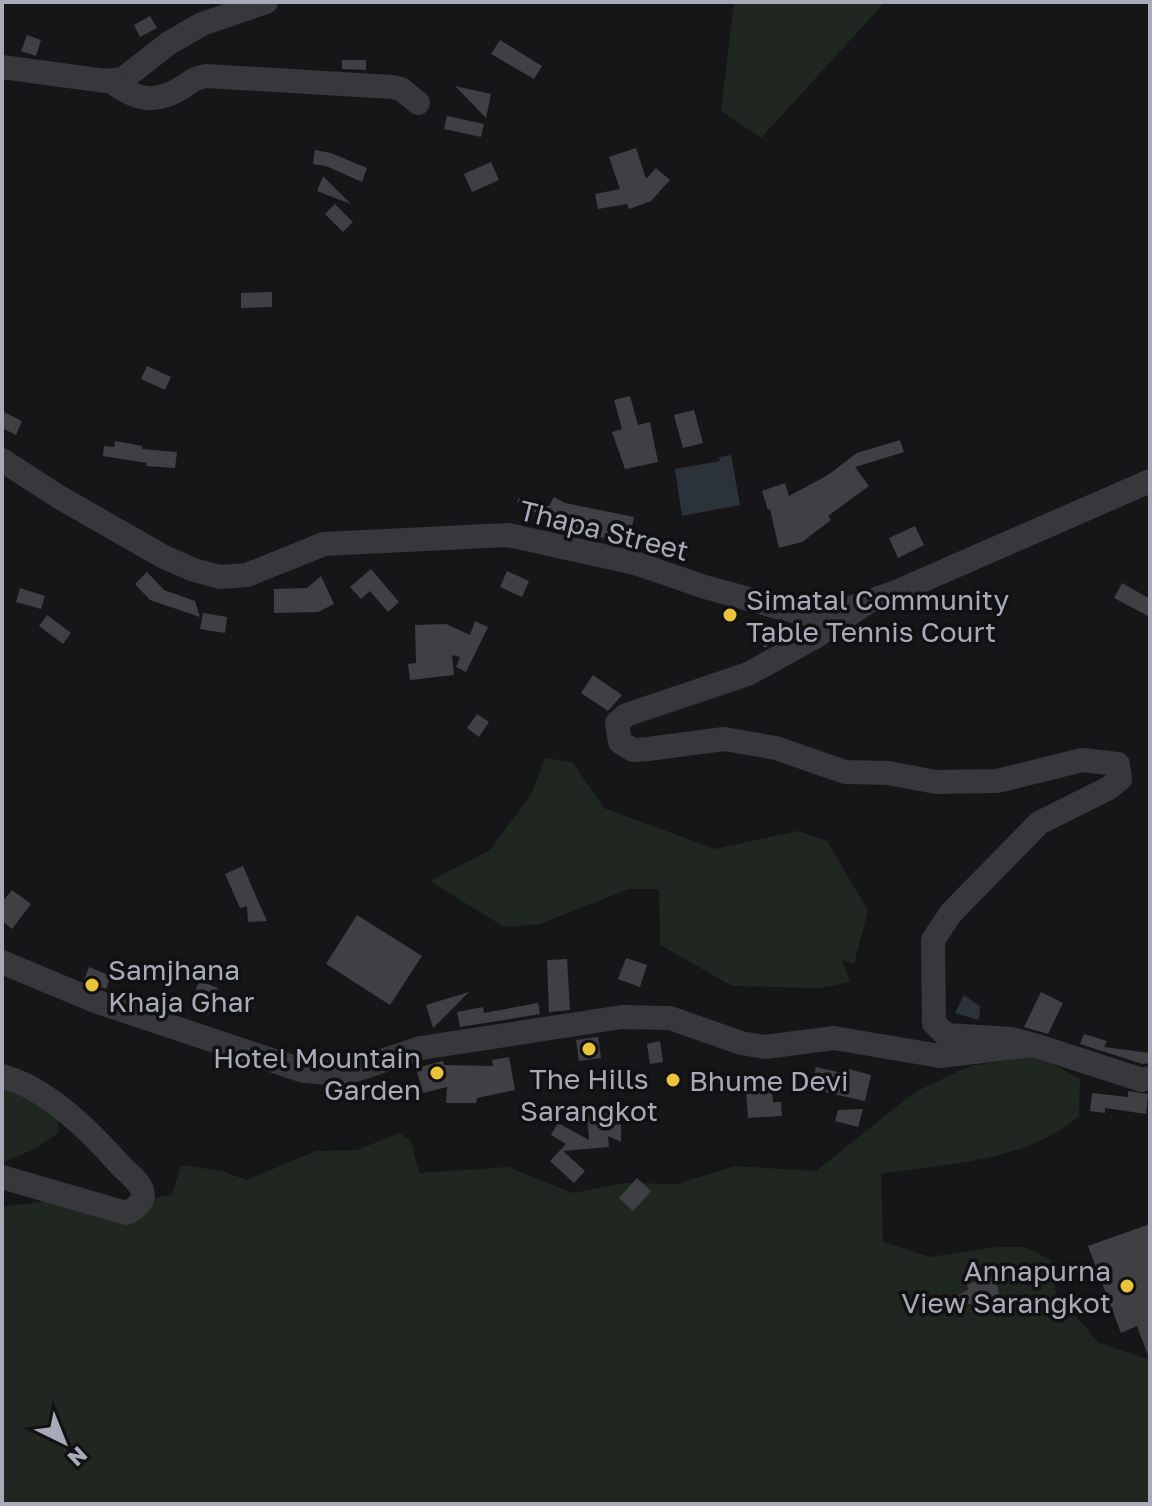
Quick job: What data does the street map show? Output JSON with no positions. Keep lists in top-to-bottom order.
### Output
{
  "streets": {
    "street": ["Thapa Street"]
  },
  "places": [
    "Simatal Community Table Tennis Court",
    "Samjhana Khaja Ghar",
    "The Hills Sarangkot",
    "Hotel Mountain Garden",
    "Bhume Devi",
    "Annapurna View Sarangkot"
  ],
  "north": "bottom right"
}
